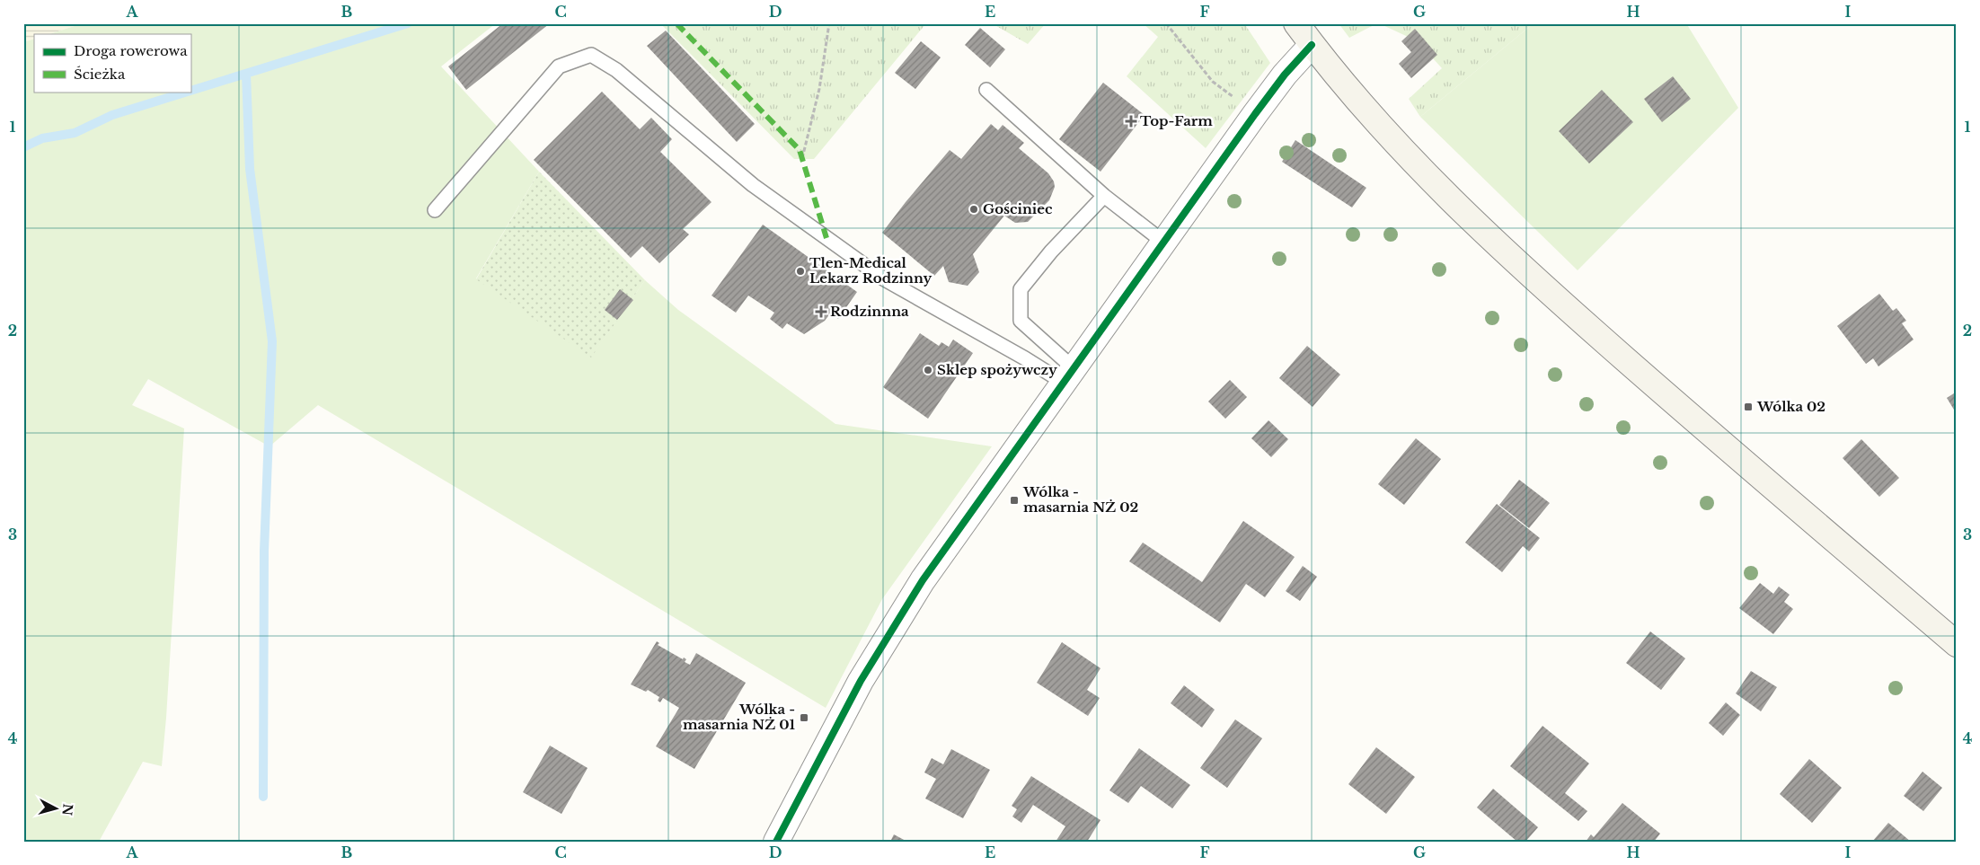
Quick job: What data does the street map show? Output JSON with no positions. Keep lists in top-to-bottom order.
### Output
{
  "places": {
    "health": ["Top-Farm", "Rodzinnna"],
    "other": ["Gościniec", "Tlen-Medical Lekarz Rodzinny", "Sklep spożywczy"],
    "transit": ["Wólka 02", "Wólka - masarnia NŻ 02", "Wólka - masarnia NŻ 01"]
  },
  "legend": ["Droga rowerowa", "Ścieżka"],
  "north": "right",
  "grid": {
    "columns": [
      "A",
      "B",
      "C",
      "D",
      "E",
      "F",
      "G",
      "H",
      "I"
    ],
    "rows": [
      "1",
      "2",
      "3",
      "4"
    ]
  }
}
